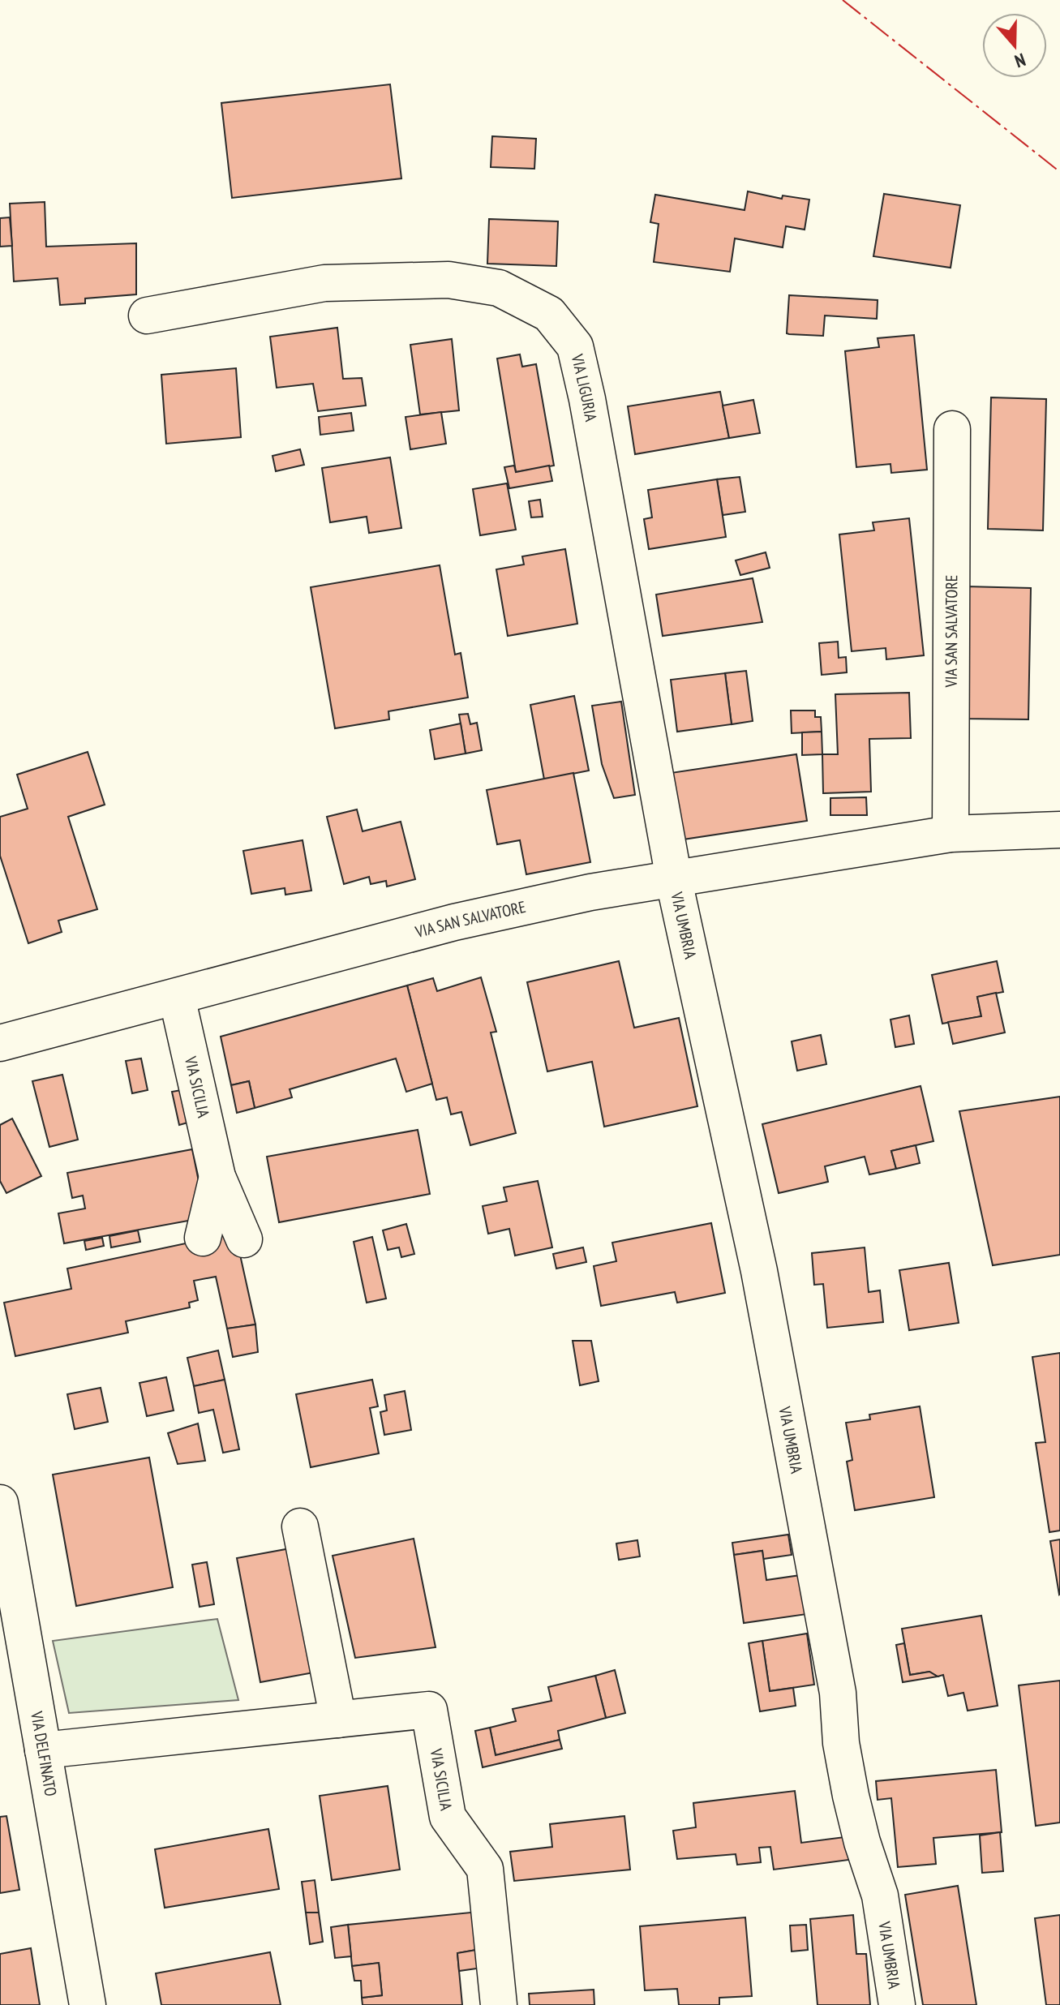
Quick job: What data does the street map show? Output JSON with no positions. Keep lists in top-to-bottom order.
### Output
{
  "streets": {
    "street": [
      "VIA LIGURIA",
      "VIA SAN SALVATORE",
      "VIA UMBRIA",
      "VIA SICILIA",
      "VIA DELFINATO"
    ]
  },
  "crossings": [
    ["VIA LIGURIA", "VIA SAN SALVATORE"],
    ["VIA LIGURIA", "VIA UMBRIA"],
    ["VIA SAN SALVATORE", "VIA UMBRIA"],
    ["VIA SAN SALVATORE", "VIA SICILIA"],
    ["VIA SICILIA", "VIA DELFINATO"]
  ],
  "north": "bottom"
}
